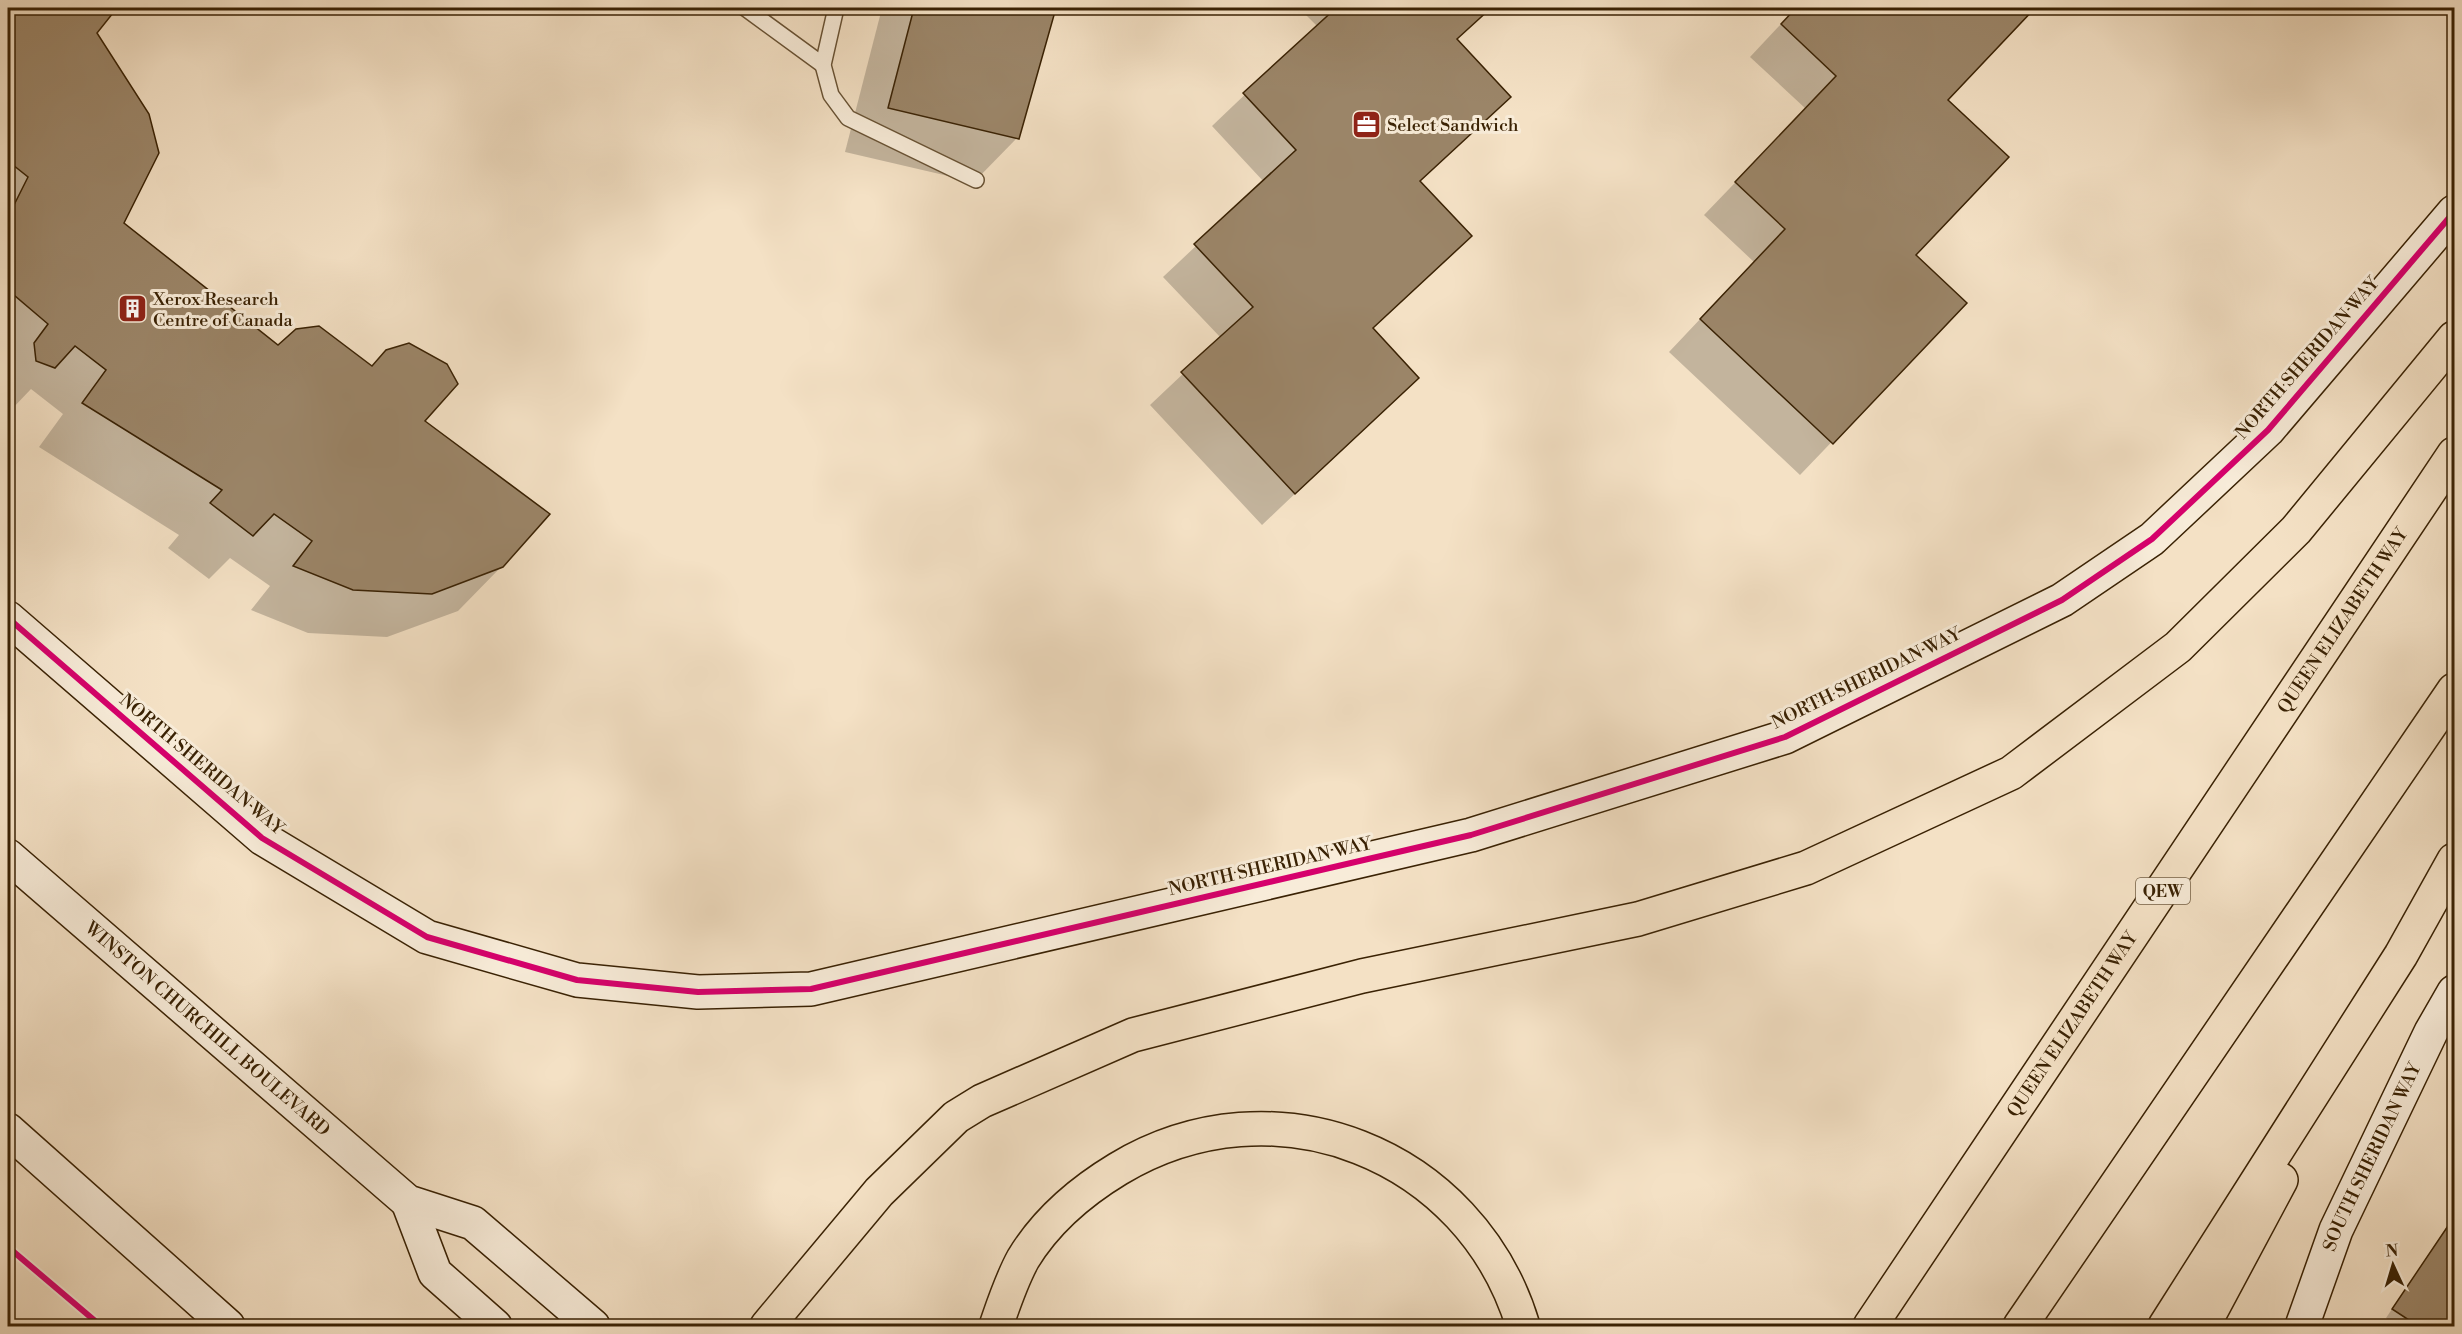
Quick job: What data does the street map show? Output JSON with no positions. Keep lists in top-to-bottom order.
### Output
{
  "streets": {
    "highway": ["QUEEN ELIZABETH WAY", "QEW"],
    "street": ["NORTH SHERIDAN WAY", "WINSTON CHURCHILL BOULEVARD", "SOUTH SHERIDAN WAY"]
  },
  "places": {
    "office": ["Select Sandwich"],
    "building": ["Xerox Research Centre of Canada"]
  },
  "north": "top"
}
